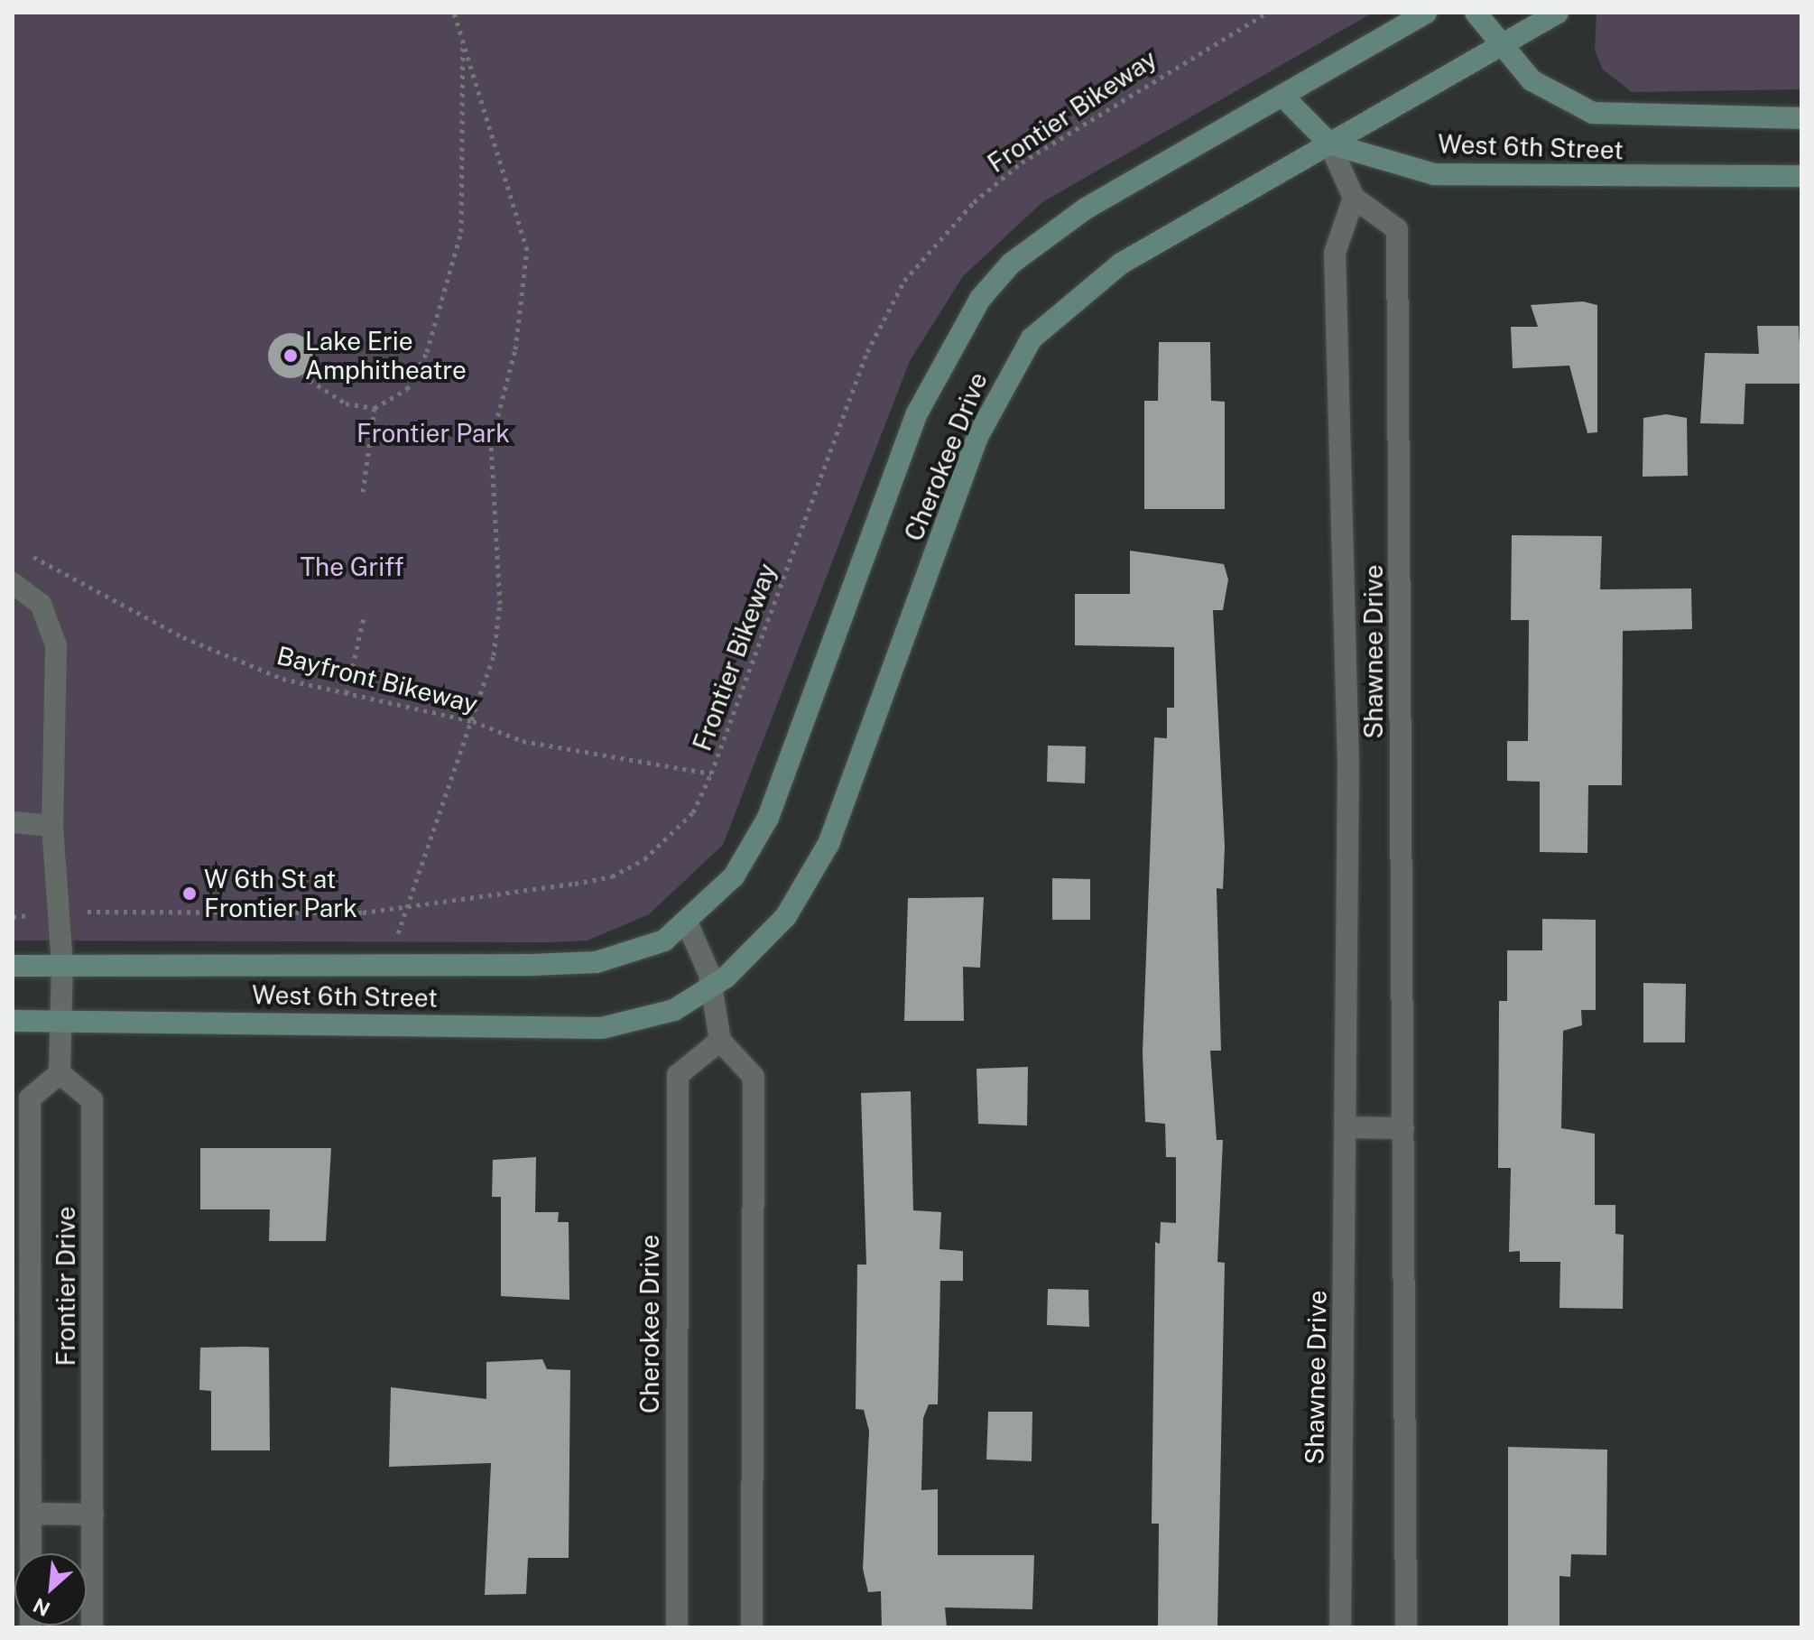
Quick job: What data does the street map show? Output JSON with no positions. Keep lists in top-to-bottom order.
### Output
{
  "streets": {
    "main road": ["West 6th Street", "Cherokee Drive"],
    "street": ["Shawnee Drive", "Frontier Drive"],
    "path": ["Frontier Bikeway", "Bayfront Bikeway"]
  },
  "crossings": [
    ["Frontier Bikeway", "Bayfront Bikeway"],
    ["West 6th Street", "Cherokee Drive"],
    ["West 6th Street", "Shawnee Drive"],
    ["Cherokee Drive", "Shawnee Drive"]
  ],
  "parks": ["Frontier Park", "The Griff"],
  "places": ["Lake Erie Amphitheatre", "W 6th St at Frontier Park"],
  "north": "bottom left"
}
